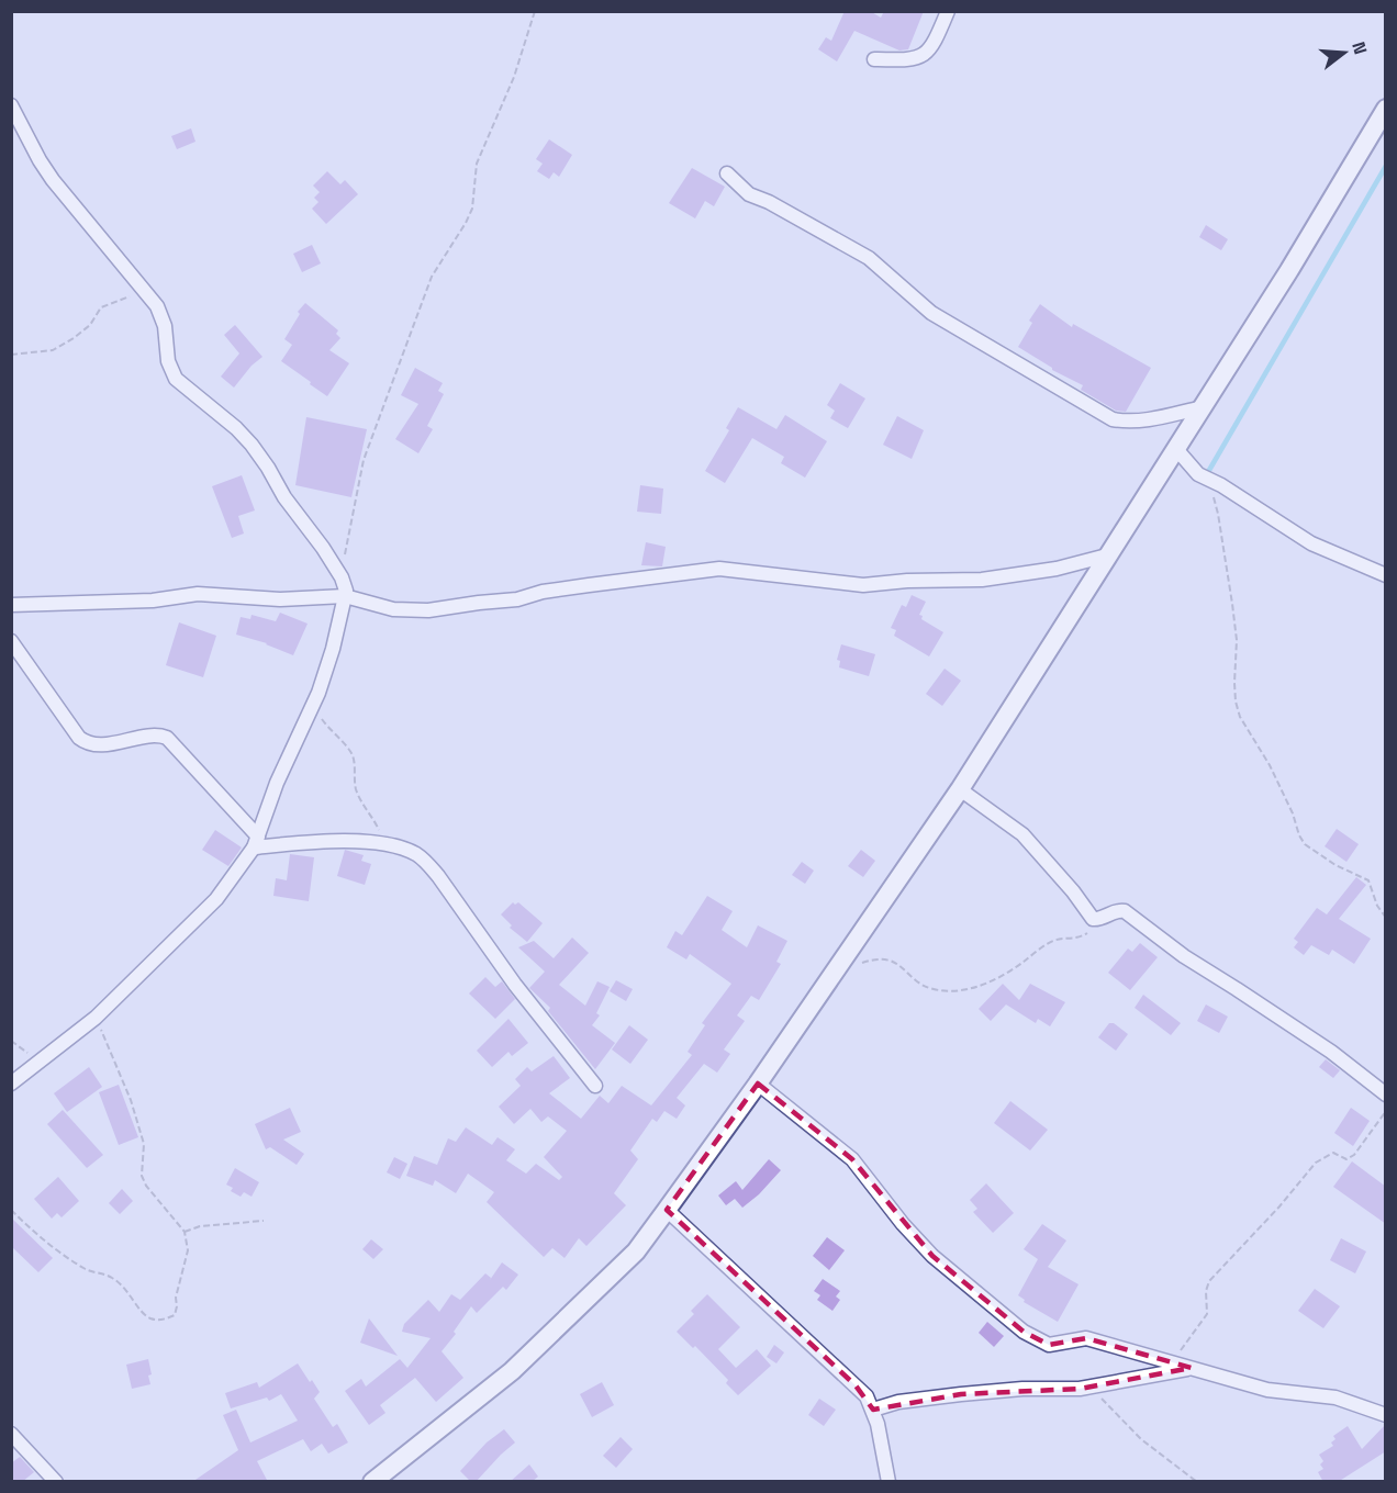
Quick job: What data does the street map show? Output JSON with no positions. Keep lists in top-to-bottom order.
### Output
{
  "north": "right"
}
